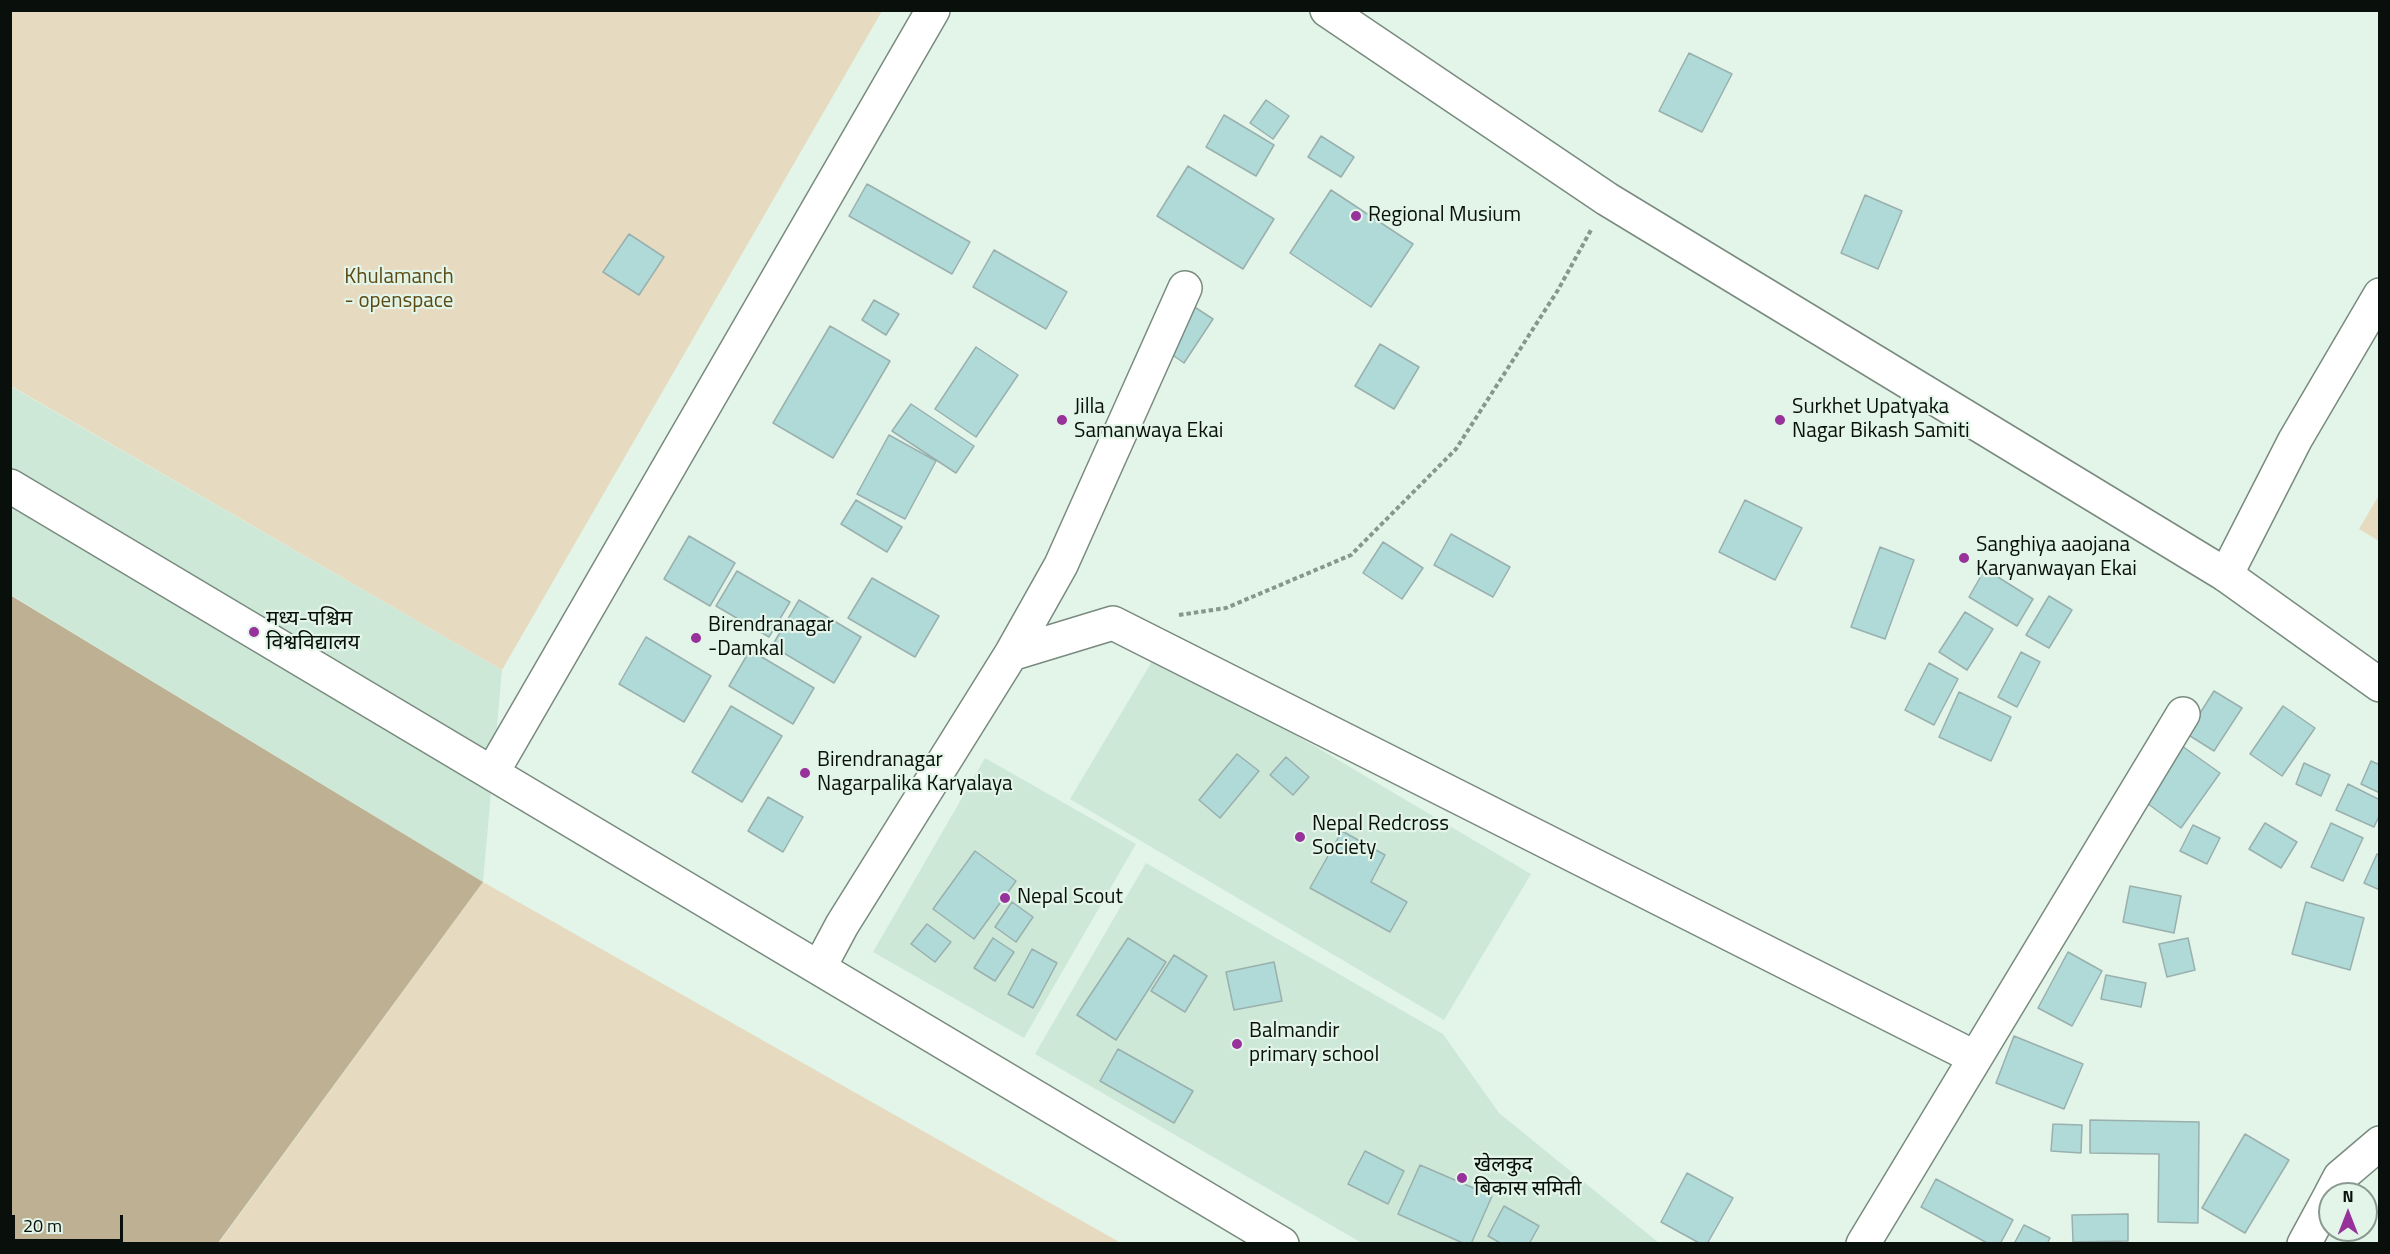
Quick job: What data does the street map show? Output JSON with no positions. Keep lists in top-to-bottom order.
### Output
{
  "parks": ["Khulamanch - openspace"],
  "places": [
    "Regional Musium",
    "Jilla Samanwaya Ekai",
    "Surkhet Upatyaka Nagar Bikash Samiti",
    "Sanghiya aaojana Karyanwayan Ekai",
    "मध्य-पश्चिम विश्वविद्यालय",
    "Birendranagar -Damkal",
    "Birendranagar Nagarpalika Karyalaya",
    "Nepal Redcross Society",
    "Nepal Scout",
    "Balmandir primary school",
    "खेलकुद बिकास समिती"
  ],
  "scale_bar": "20 m",
  "north": "top"
}
